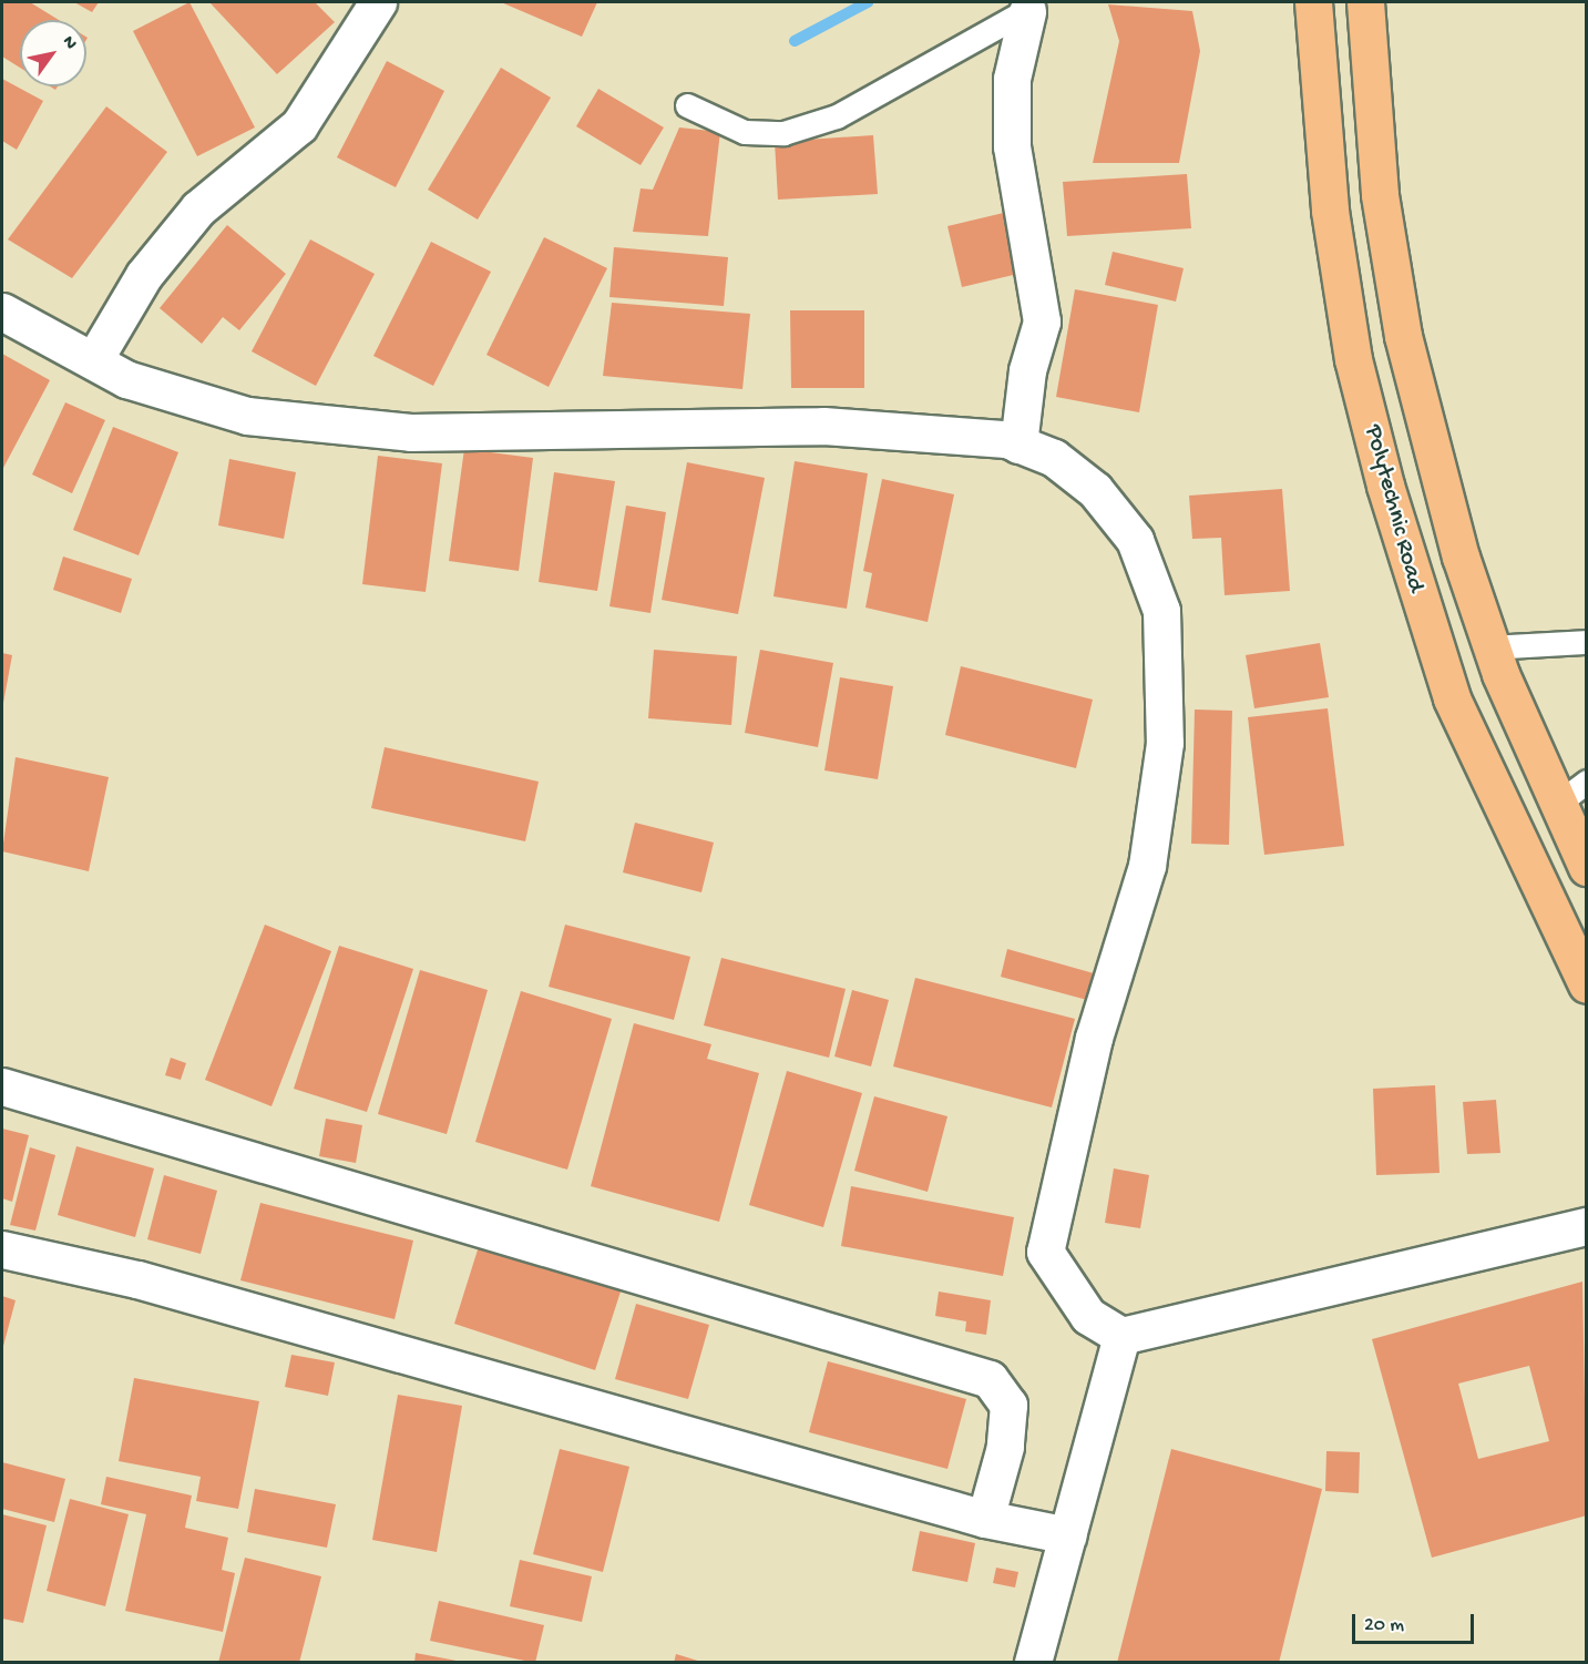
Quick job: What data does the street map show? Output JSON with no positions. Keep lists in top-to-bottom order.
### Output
{
  "streets": {
    "main road": ["Polytechnic Road"]
  },
  "scale_bar": "20 m",
  "north": "top right"
}
